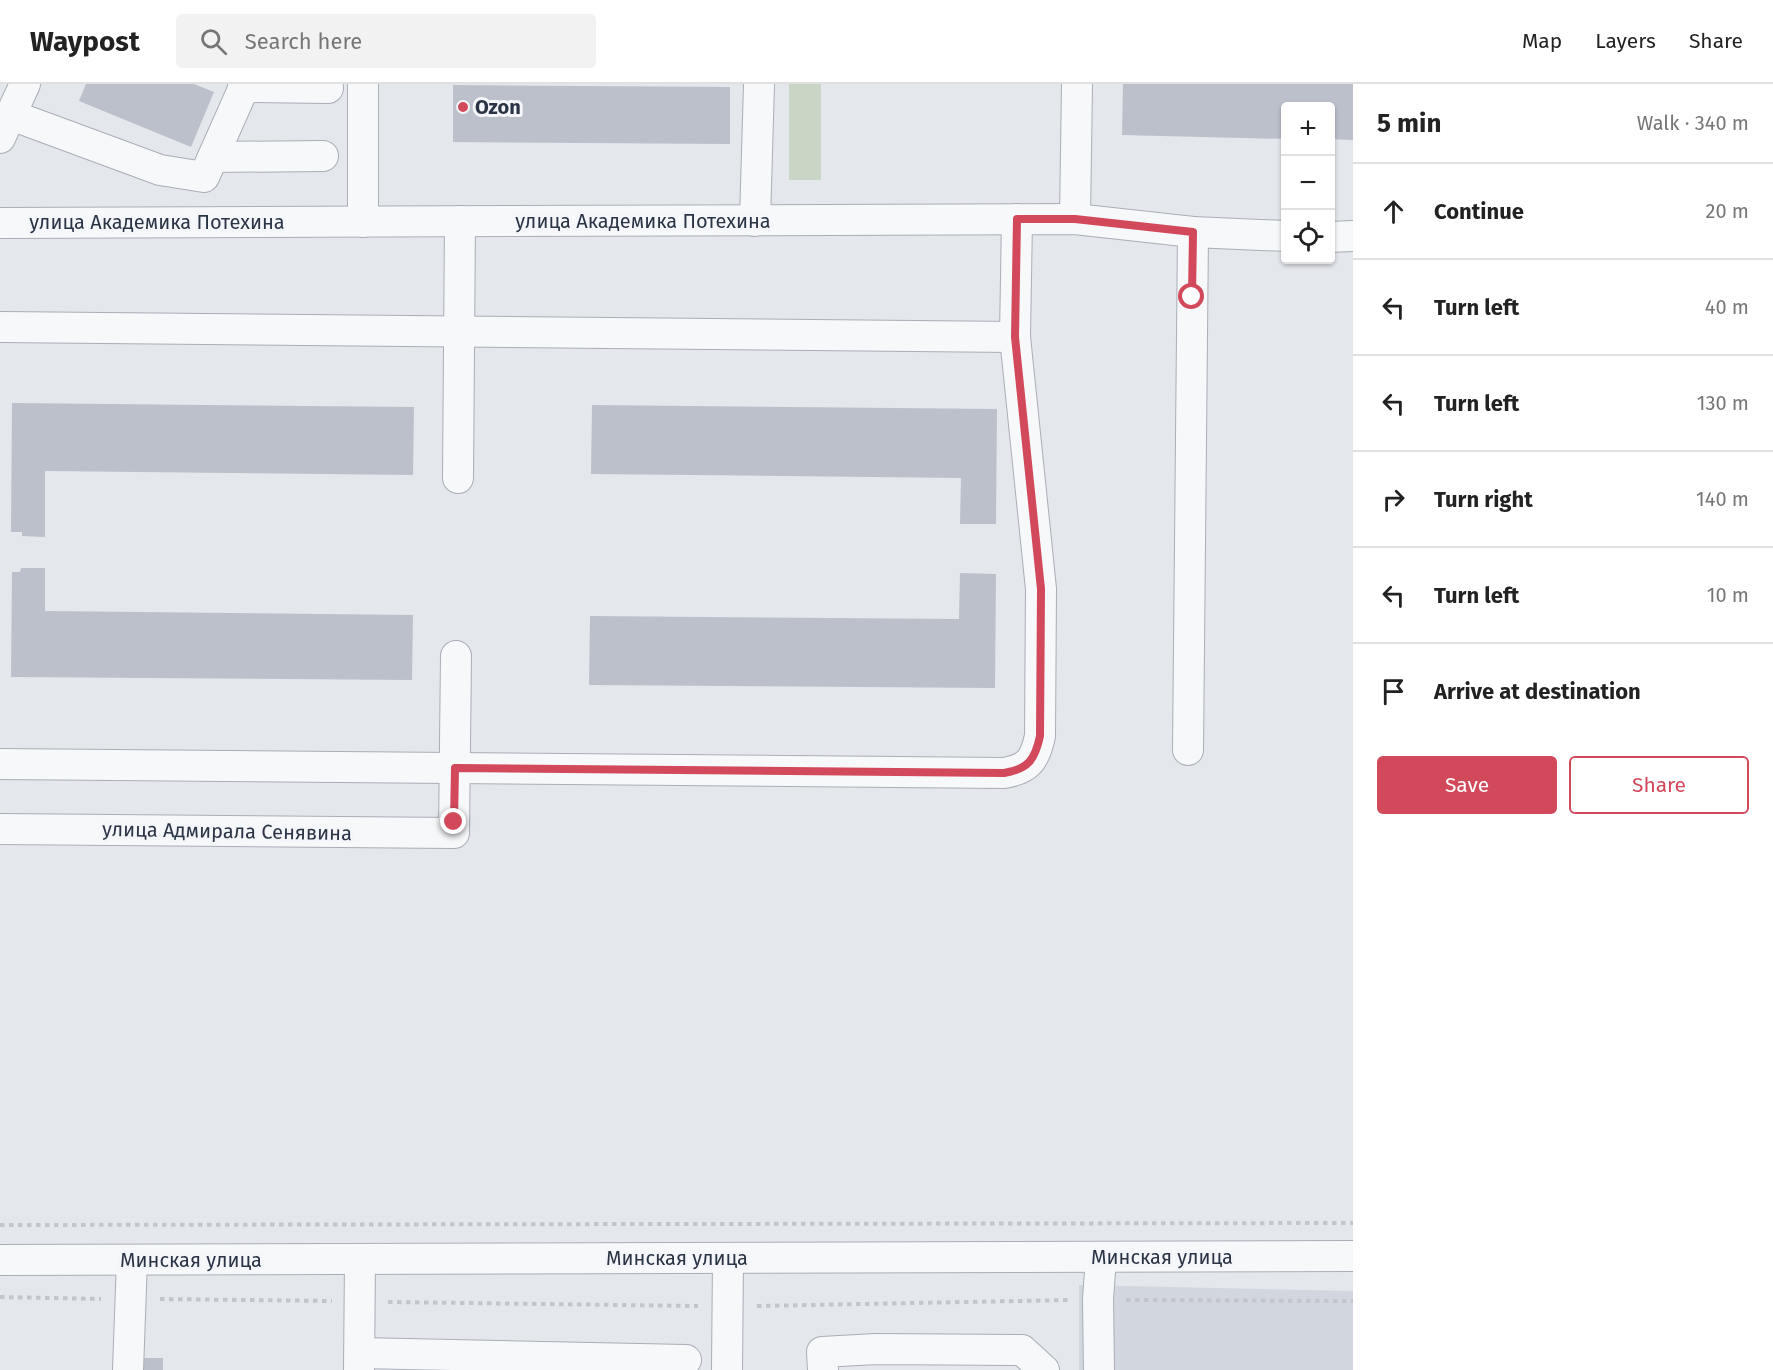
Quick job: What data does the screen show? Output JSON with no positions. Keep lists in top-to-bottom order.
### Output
{
  "streets": {
    "street": ["улица Академика Потехина", "улица Адмирала Сенявина", "Минская улица"]
  },
  "places": ["Ozon"],
  "page": {
    "header": "Waypost",
    "search": "Search here",
    "nav": ["Map", "Layers", "Share"],
    "heading": ["5 min", "Walk · 340 m"],
    "map_buttons": ["+", "−"],
    "list": [
      ["Continue", "20 m"],
      ["Turn left", "40 m"],
      ["Turn left", "130 m"],
      ["Turn right", "140 m"],
      ["Turn left", "10 m"],
      "Arrive at destination"
    ],
    "buttons": ["Save", "Share"]
  }
}
